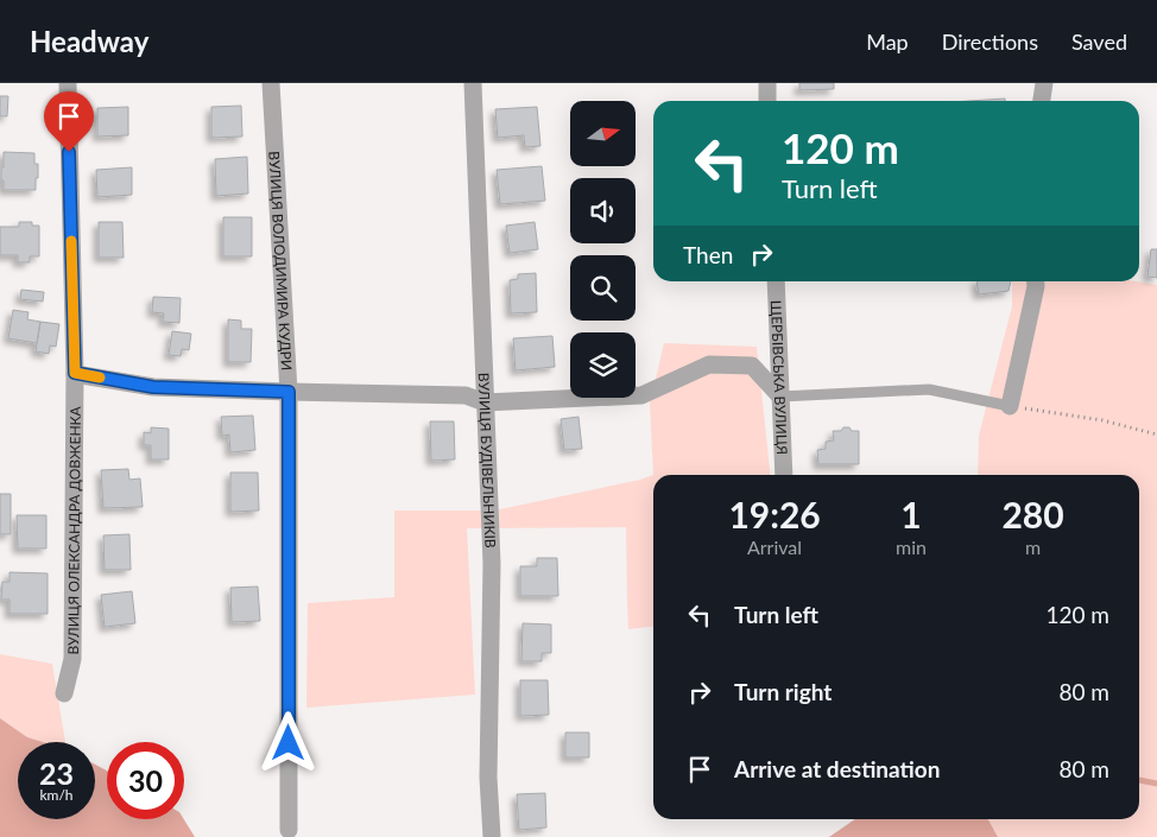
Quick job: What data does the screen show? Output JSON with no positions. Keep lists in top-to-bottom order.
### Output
{
  "streets": {
    "street": [
      "ВУЛИЦЯ ВОЛОДИМИРА КУДРИ",
      "ЩЕРБІВСЬКА ВУЛИЦЯ",
      "ВУЛИЦЯ БУДІВЕЛЬНИКІВ",
      "ВУЛИЦЯ ОЛЕКСАНДРА ДОВЖЕНКА"
    ]
  },
  "north": "right",
  "page": {
    "header": "Headway",
    "nav": ["Map", "Directions", "Saved"],
    "turn": ["120 m", "Turn left"],
    "then": "Then",
    "eta": [
      "19:26",
      "Arrival",
      "1",
      "min",
      "280",
      "m"
    ],
    "list": [
      {
        "name": "Turn left",
        "value": "120 m"
      },
      {
        "name": "Turn right",
        "value": "80 m"
      },
      {
        "name": "Arrive at destination",
        "value": "80 m"
      }
    ],
    "speed": "23 km/h",
    "limit": "30"
  }
}
